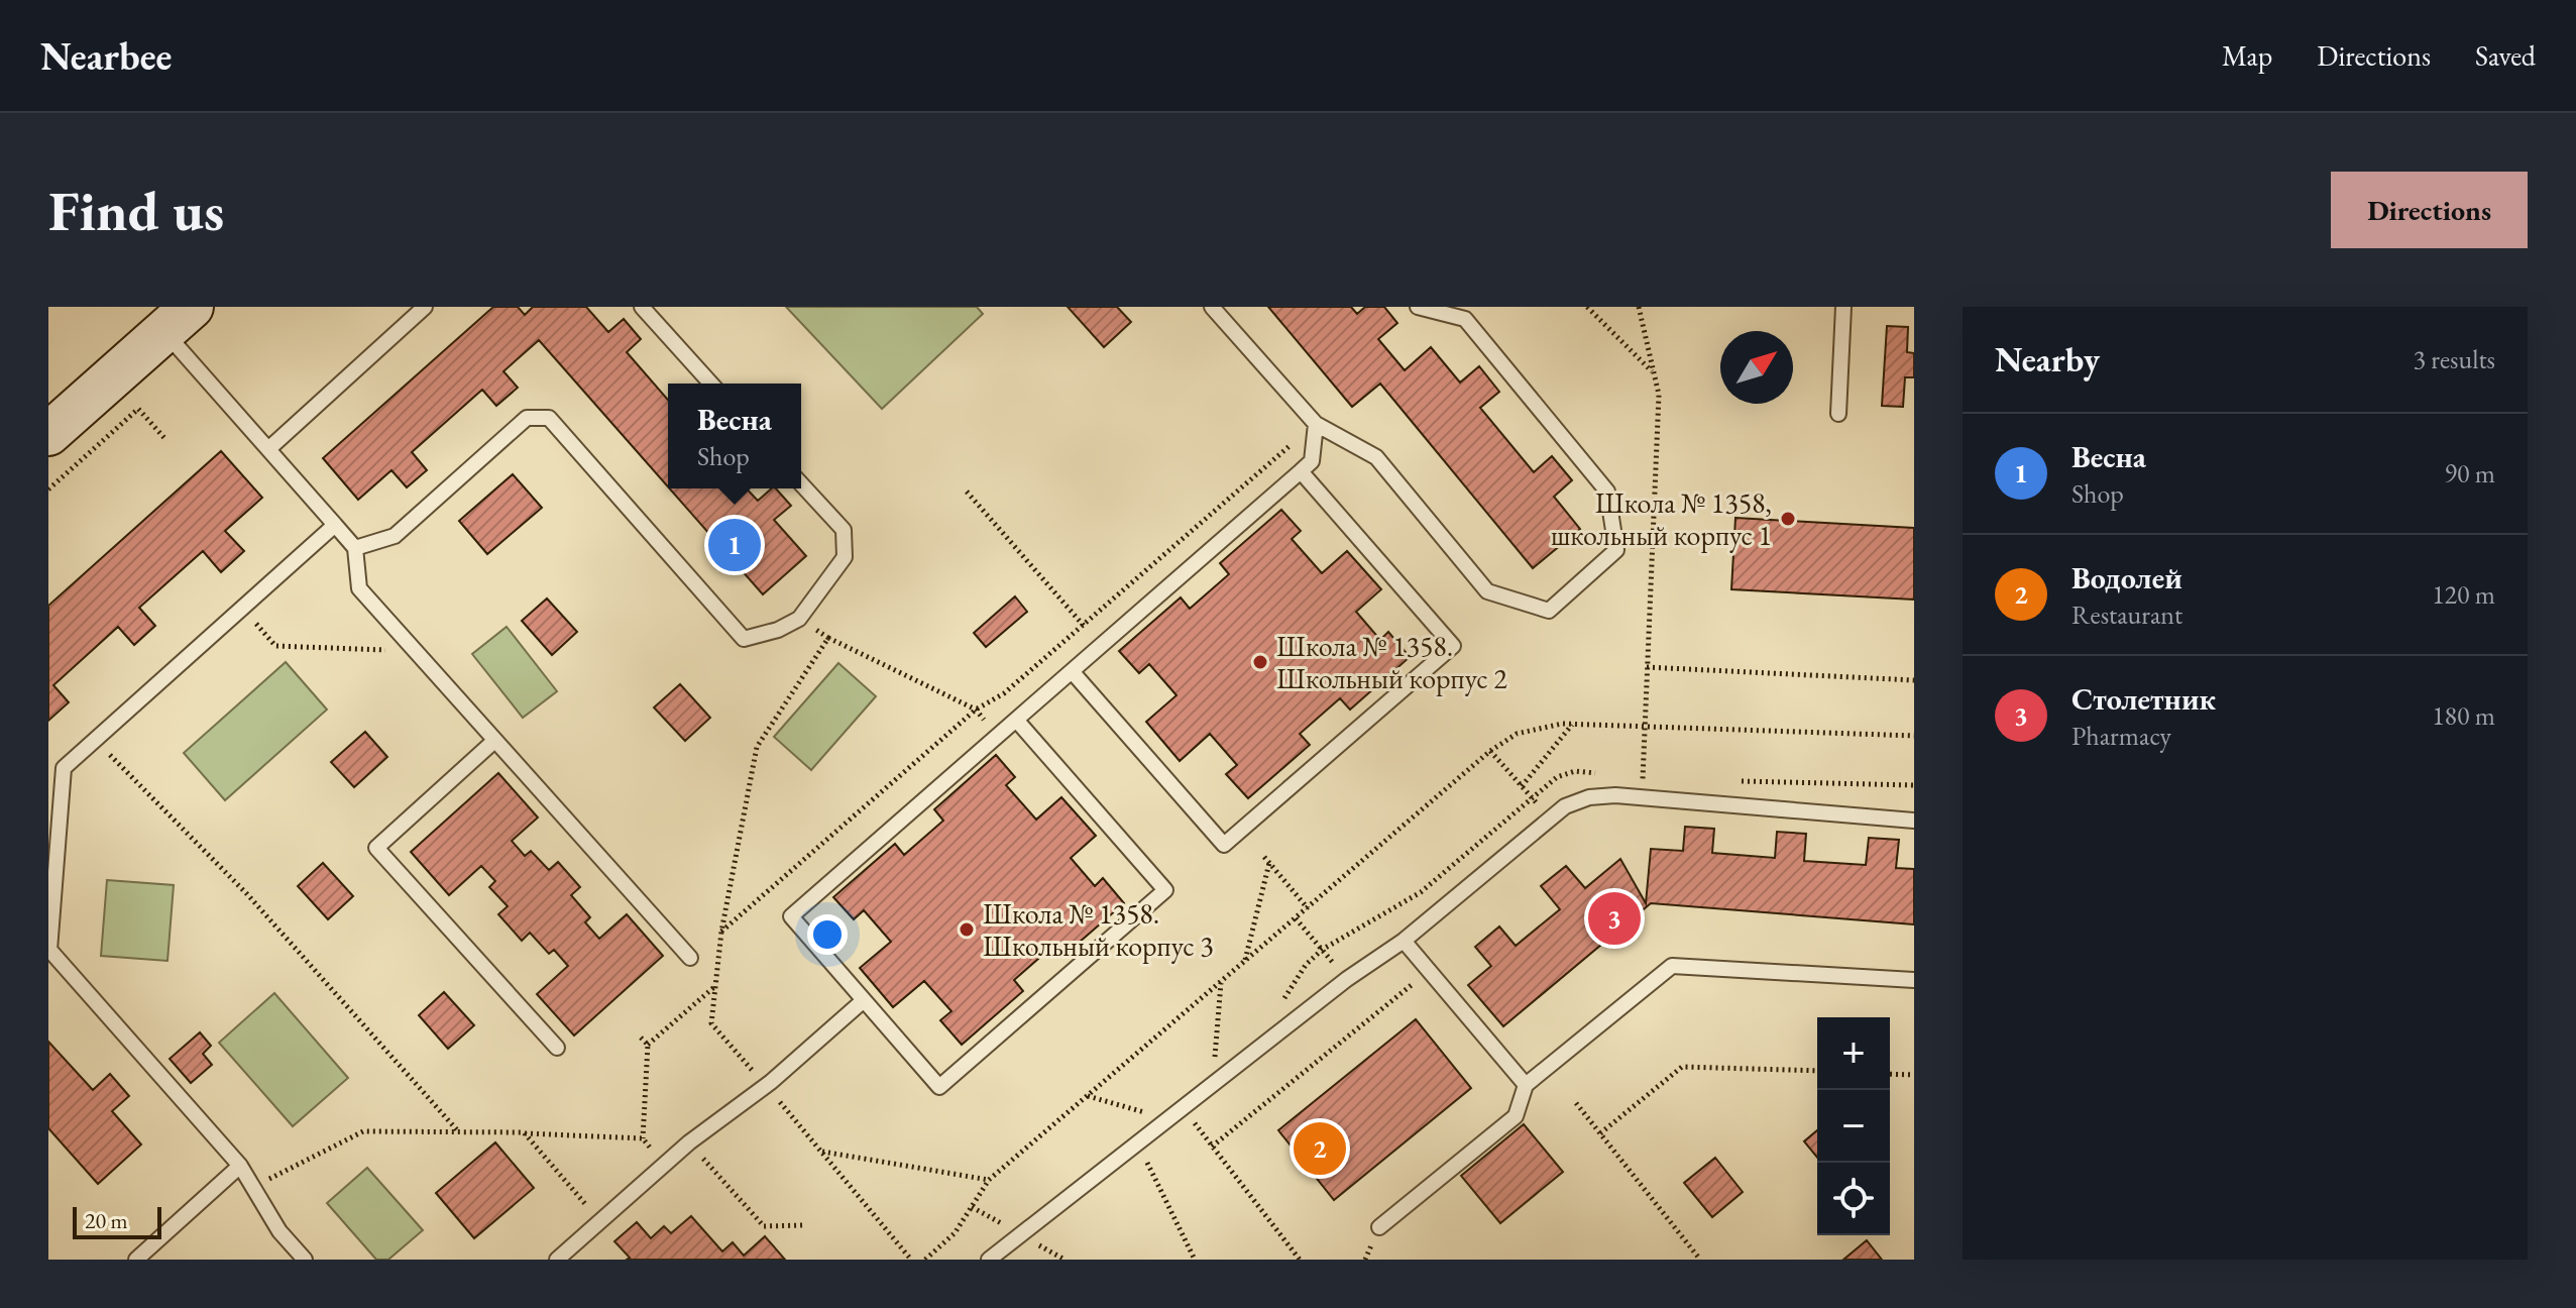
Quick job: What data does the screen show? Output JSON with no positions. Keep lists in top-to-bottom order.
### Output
{
  "places": ["Школа № 1358, школьный корпус 1", "Школа № 1358. Школьный корпус 2", "Школа № 1358. Школьный корпус 3"],
  "scale_bar": "20 m",
  "north": "top right",
  "page": {
    "header": "Nearbee",
    "nav": ["Map", "Directions", "Saved"],
    "buttons": "Directions",
    "title": "Find us",
    "heading": ["Nearby", "3 results"],
    "popup": ["Весна", "Shop"],
    "list": [
      {
        "mark": "1",
        "name": "Весна",
        "note": "Shop",
        "value": "90 m"
      },
      {
        "mark": "2",
        "name": "Водолей",
        "note": "Restaurant",
        "value": "120 m"
      },
      {
        "mark": "3",
        "name": "Столетник",
        "note": "Pharmacy",
        "value": "180 m"
      }
    ],
    "pins": ["1", "3", "2"],
    "map_buttons": ["+", "−"],
    "scale": "20 m"
  }
}
